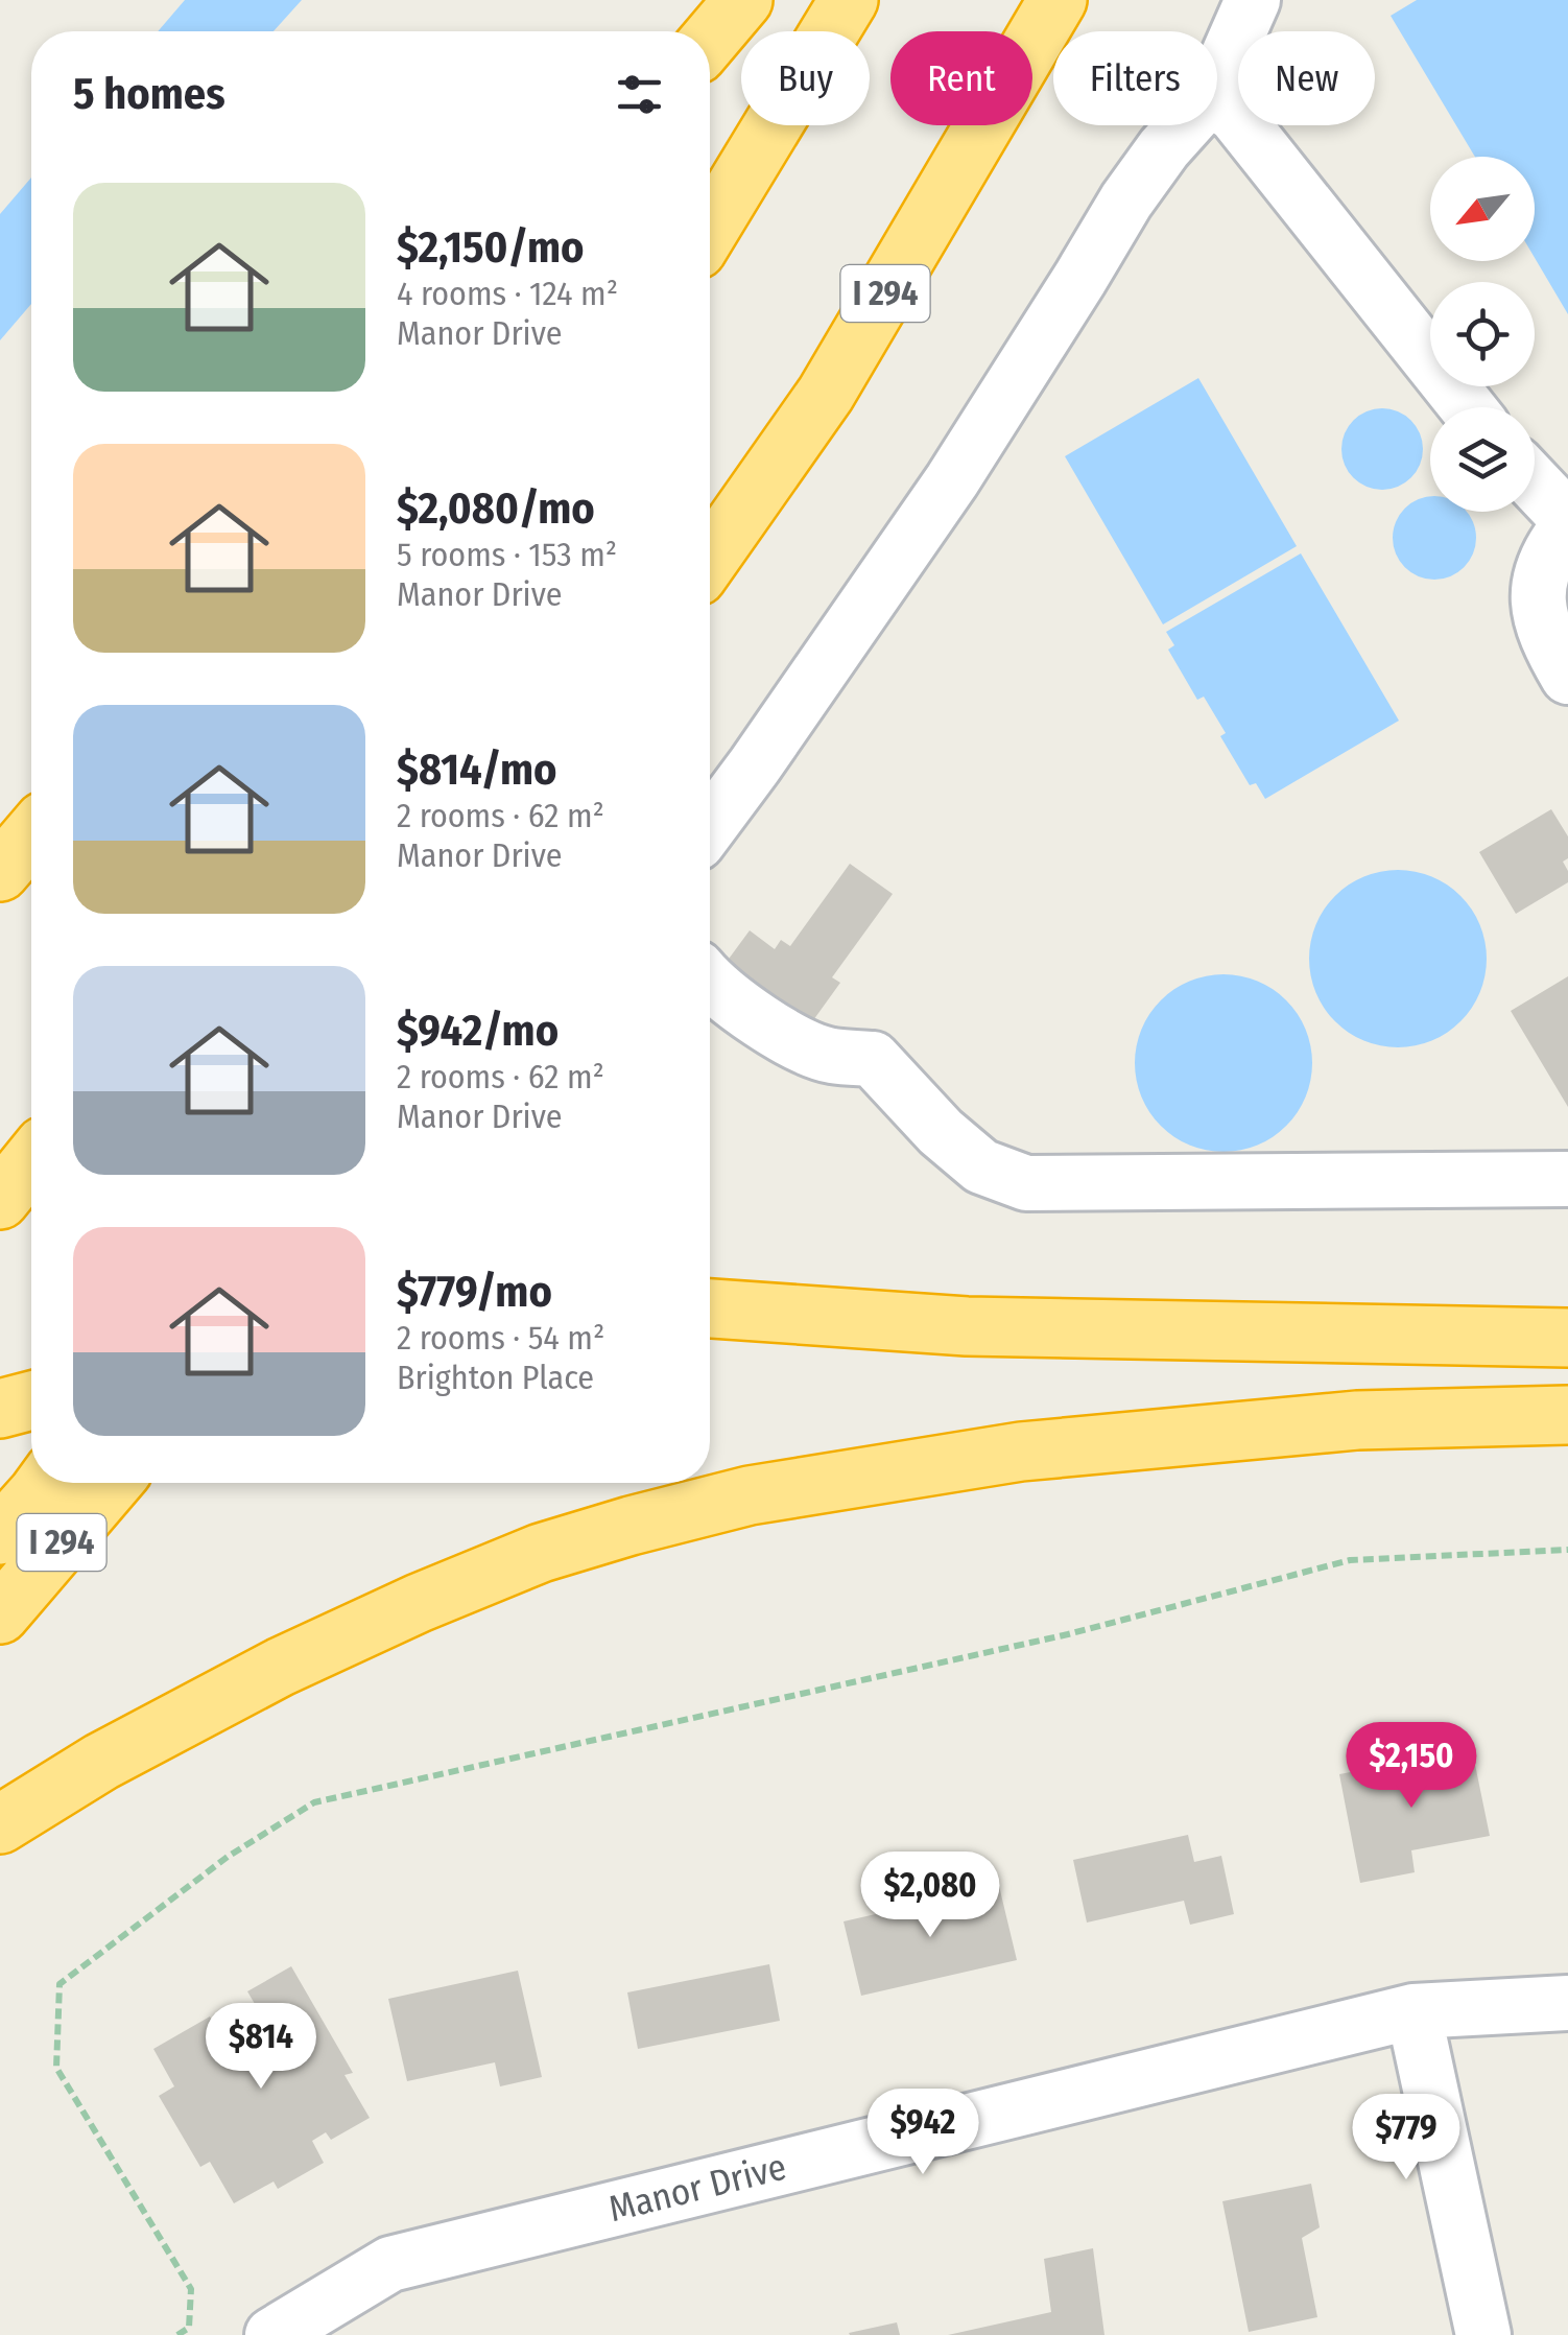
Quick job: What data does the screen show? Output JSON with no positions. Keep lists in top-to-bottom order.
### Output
{
  "streets": {
    "highway": ["I 294"],
    "street": ["Manor Drive"]
  },
  "north": "bottom left",
  "page": {
    "chip": [
      "Buy",
      "Rent",
      "Filters",
      "New"
    ],
    "heading": "5 homes",
    "list": [
      {
        "name": "$2,150/mo",
        "note": "4 rooms · 124 m² · Manor Drive"
      },
      {
        "name": "$2,080/mo",
        "note": "5 rooms · 153 m² · Manor Drive"
      },
      {
        "name": "$814/mo",
        "note": "2 rooms · 62 m² · Manor Drive"
      },
      {
        "name": "$942/mo",
        "note": "2 rooms · 62 m² · Manor Drive"
      },
      {
        "name": "$779/mo",
        "note": "2 rooms · 54 m² · Brighton Place"
      }
    ],
    "price": [
      "$2,150",
      "$2,080",
      "$814",
      "$942",
      "$779"
    ]
  }
}
